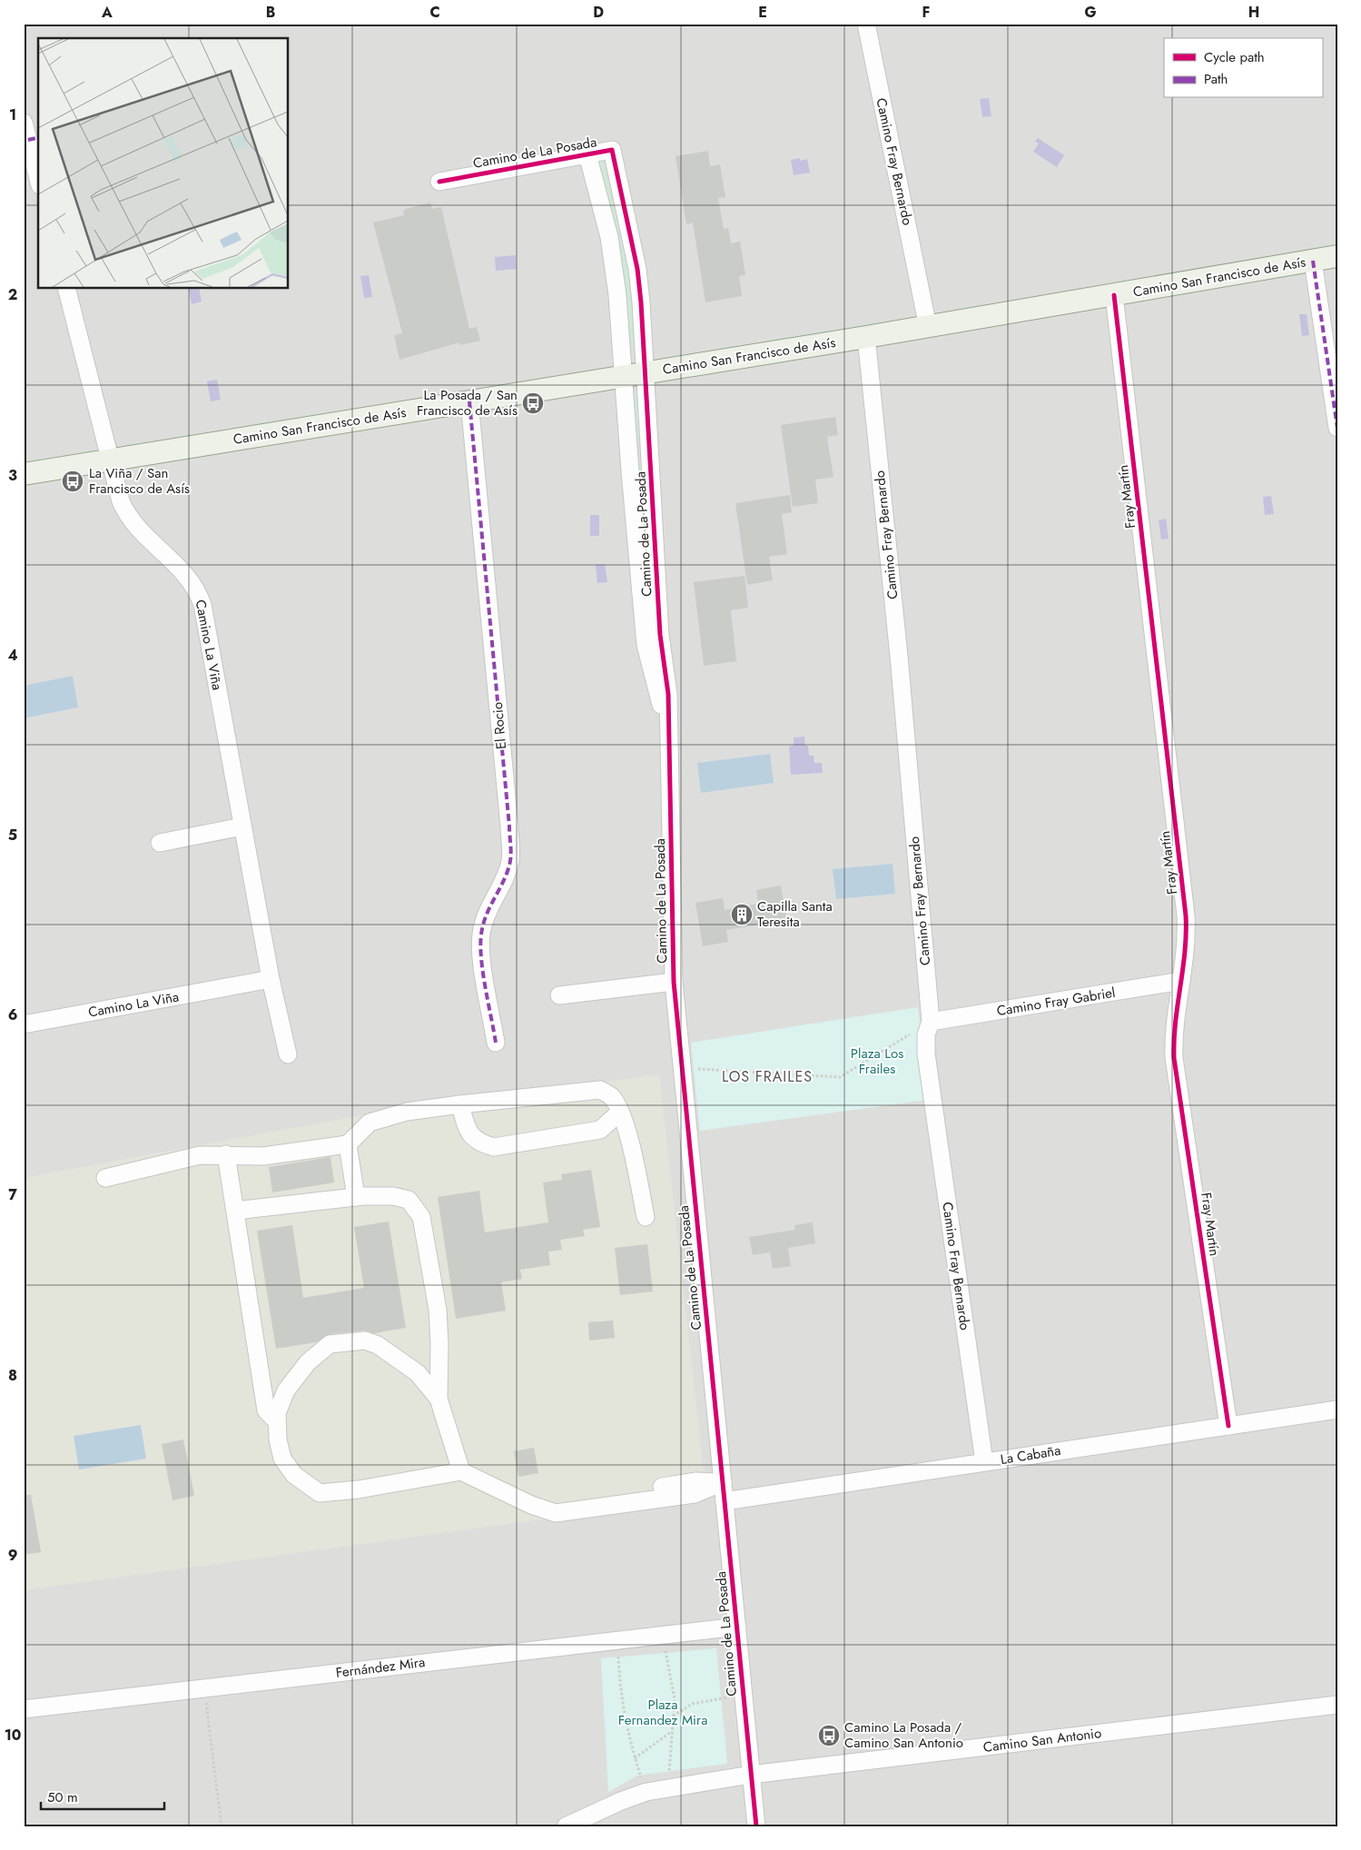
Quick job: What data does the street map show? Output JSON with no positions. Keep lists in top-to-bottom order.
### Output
{
  "streets": {
    "main road": ["Camino San Francisco de Asís"],
    "street": [
      "Camino de La Posada",
      "Camino Fray Bernardo",
      "Fray Martín",
      "Camino La Viña",
      "El Rocio",
      "Camino Fray Gabriel",
      "La Cabaña",
      "Fernández Mira",
      "Camino San Antonio"
    ]
  },
  "crossings": [
    ["Camino de La Posada", "Camino San Francisco de Asís"],
    ["Camino de La Posada", "La Cabaña"],
    ["Camino de La Posada", "Fernández Mira"],
    ["Camino de La Posada", "Camino San Antonio"],
    ["Camino Fray Bernardo", "Camino San Francisco de Asís"],
    ["Camino Fray Bernardo", "Camino Fray Gabriel"],
    ["Camino Fray Bernardo", "La Cabaña"],
    ["Camino San Francisco de Asís", "Fray Martín"],
    ["Camino San Francisco de Asís", "Camino La Viña"],
    ["Camino San Francisco de Asís", "El Rocio"],
    ["Fray Martín", "Camino Fray Gabriel"],
    ["Fray Martín", "La Cabaña"]
  ],
  "districts": ["LOS FRAILES"],
  "parks": ["Plaza Los Frailes", "Plaza Fernandez Mira"],
  "places": {
    "bus stop": ["La Posada / San Francisco de Asís", "La Viña / San Francisco de Asís", "Camino La Posada / Camino San Antonio"],
    "building": ["Capilla Santa Teresita"]
  },
  "legend": ["Cycle path", "Path"],
  "scale_bar": "50 m",
  "grid": {
    "columns": [
      "A",
      "B",
      "C",
      "D",
      "E",
      "F",
      "G",
      "H"
    ],
    "rows": [
      "1",
      "2",
      "3",
      "4",
      "5",
      "6",
      "7",
      "8",
      "9",
      "10"
    ]
  }
}
